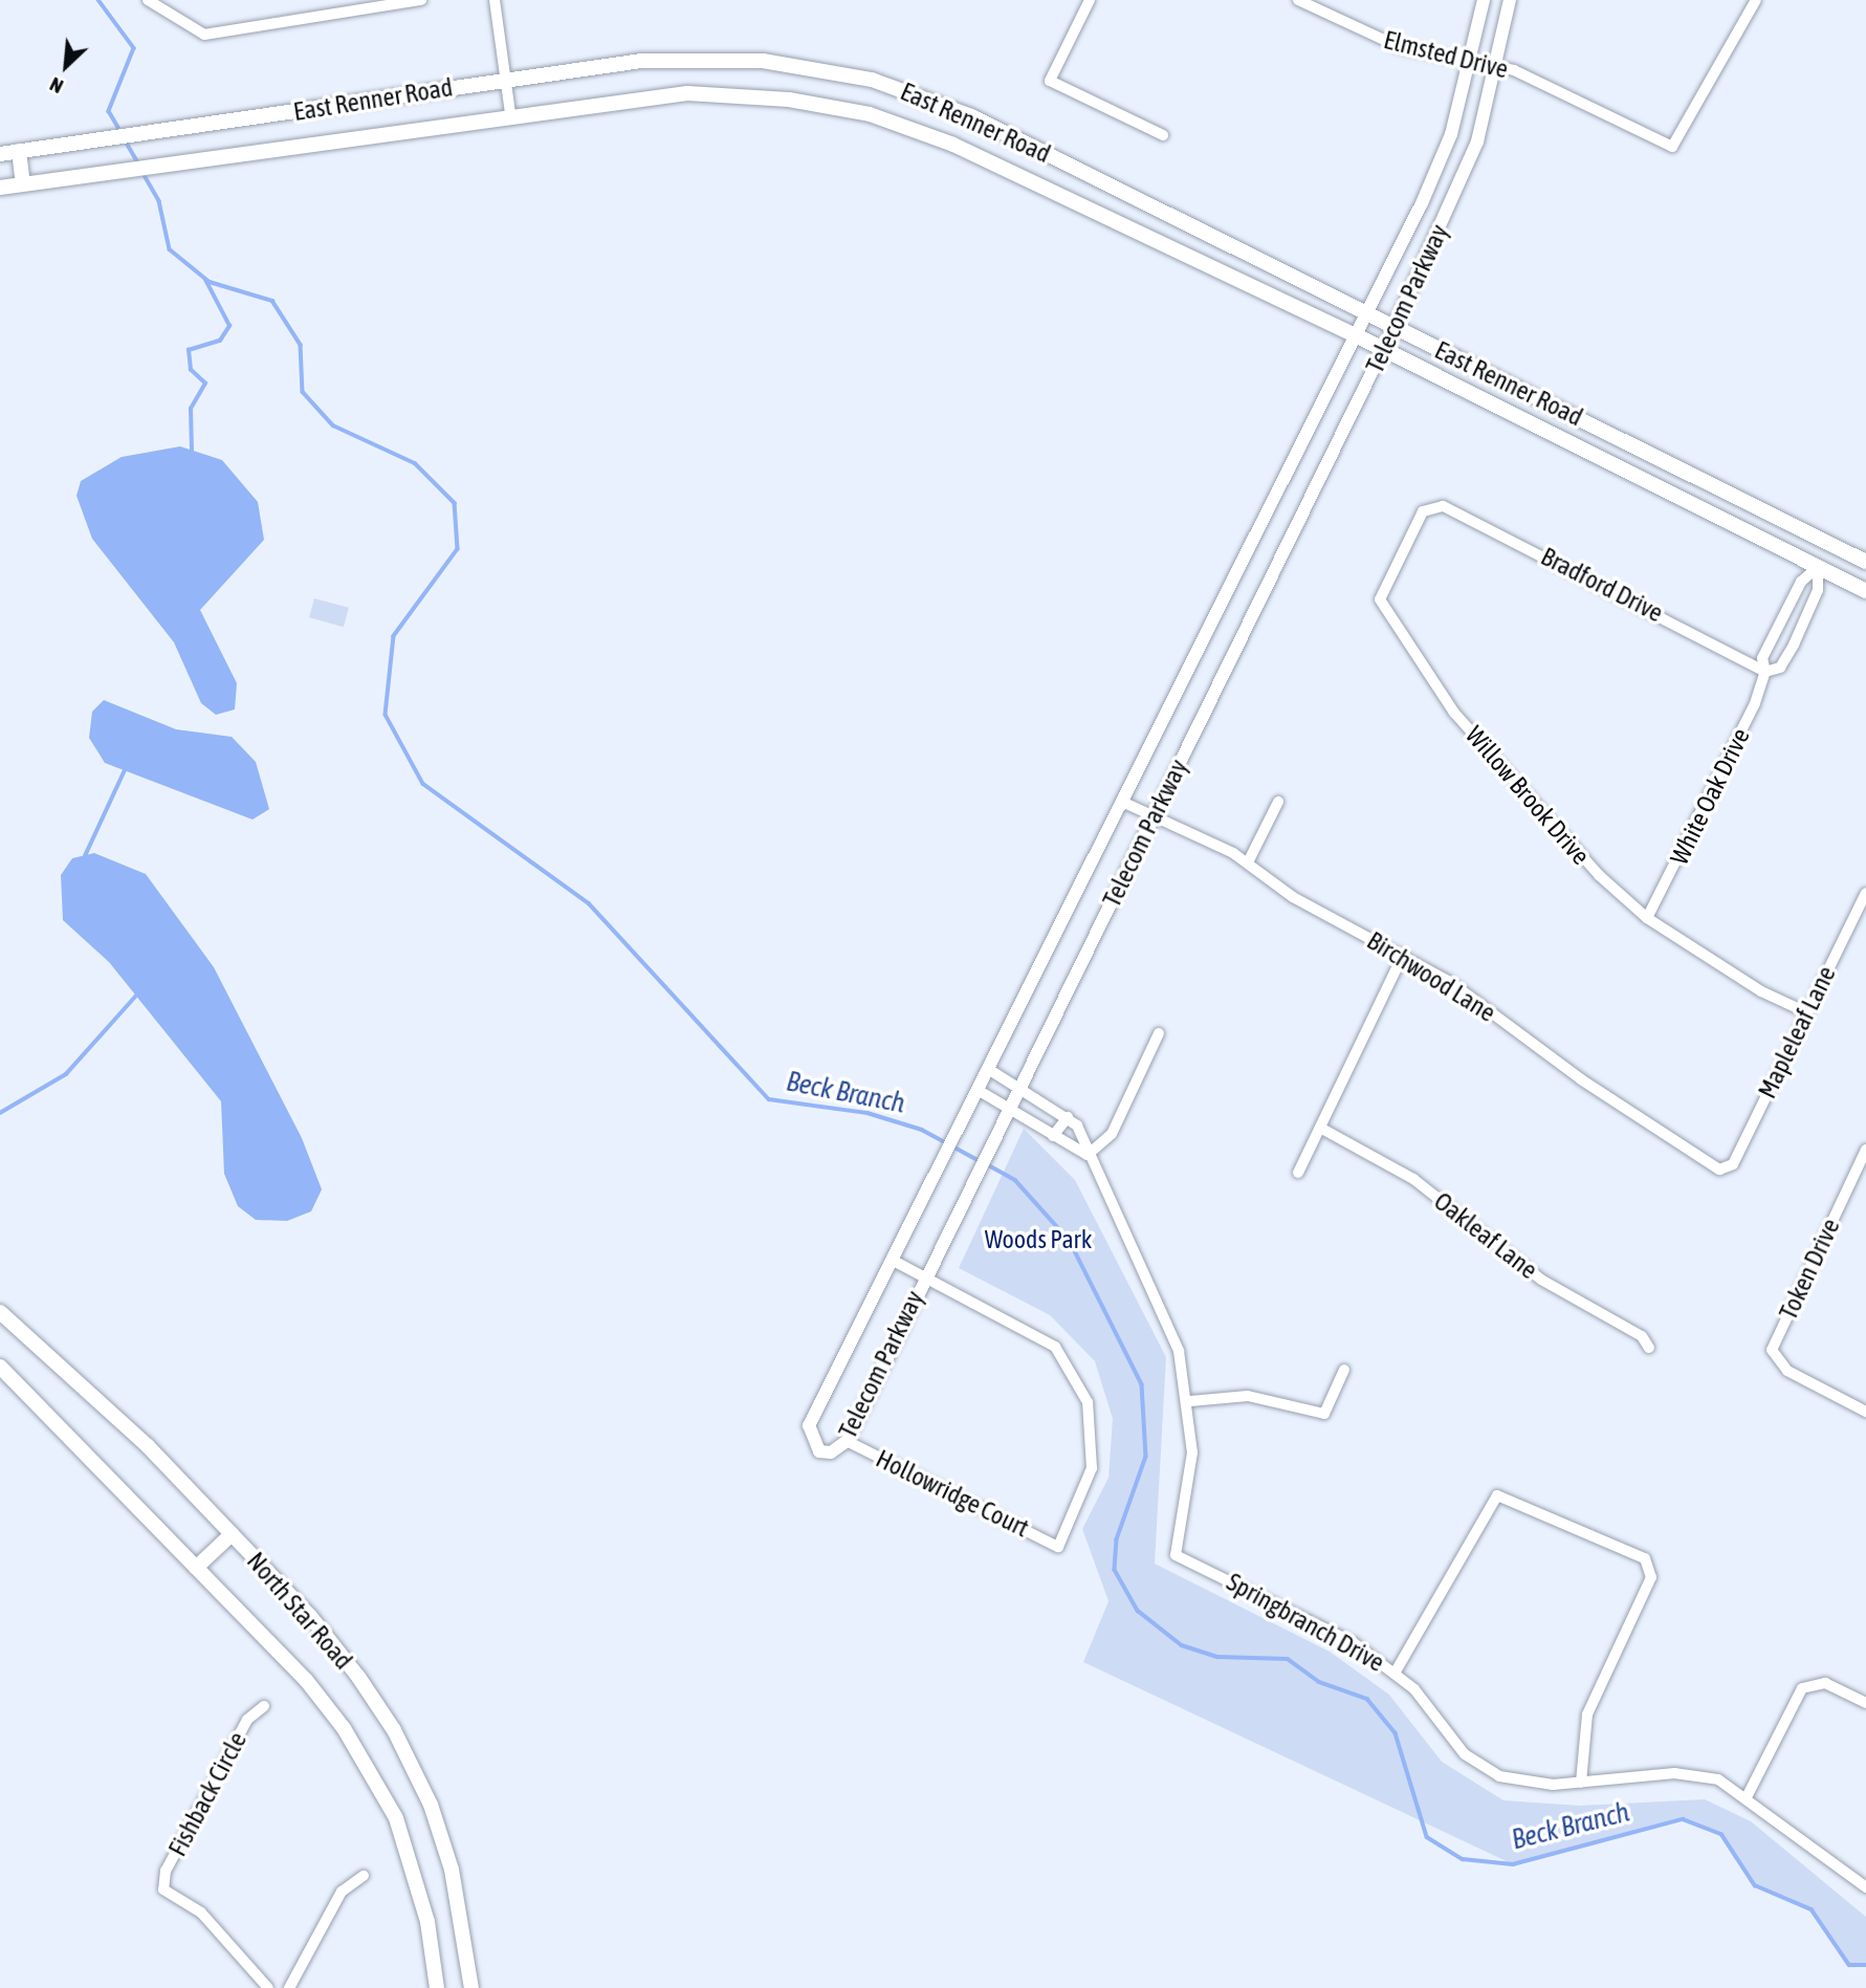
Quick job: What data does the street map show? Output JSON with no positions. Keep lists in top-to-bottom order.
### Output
{
  "streets": {
    "main road": ["East Renner Road", "North Star Road"],
    "street": [
      "Elmsted Drive",
      "Telecom Parkway",
      "Bradford Drive",
      "Willow Brook Drive",
      "White Oak Drive",
      "Birchwood Lane",
      "Mapleleaf Lane",
      "Oakleaf Lane",
      "Token Drive",
      "Hollowridge Court",
      "Springbranch Drive",
      "Fishback Circle"
    ]
  },
  "crossings": [
    ["Elmsted Drive", "Telecom Parkway"],
    ["East Renner Road", "Telecom Parkway"],
    ["East Renner Road", "White Oak Drive"],
    ["Telecom Parkway", "Birchwood Lane"],
    ["Telecom Parkway", "Hollowridge Court"],
    ["Telecom Parkway", "Springbranch Drive"],
    ["Bradford Drive", "Willow Brook Drive"],
    ["Bradford Drive", "White Oak Drive"],
    ["Willow Brook Drive", "White Oak Drive"],
    ["Willow Brook Drive", "Mapleleaf Lane"],
    ["Birchwood Lane", "Mapleleaf Lane"]
  ],
  "water": ["Beck Branch"],
  "parks": ["Woods Park"],
  "north": "bottom left"
}
